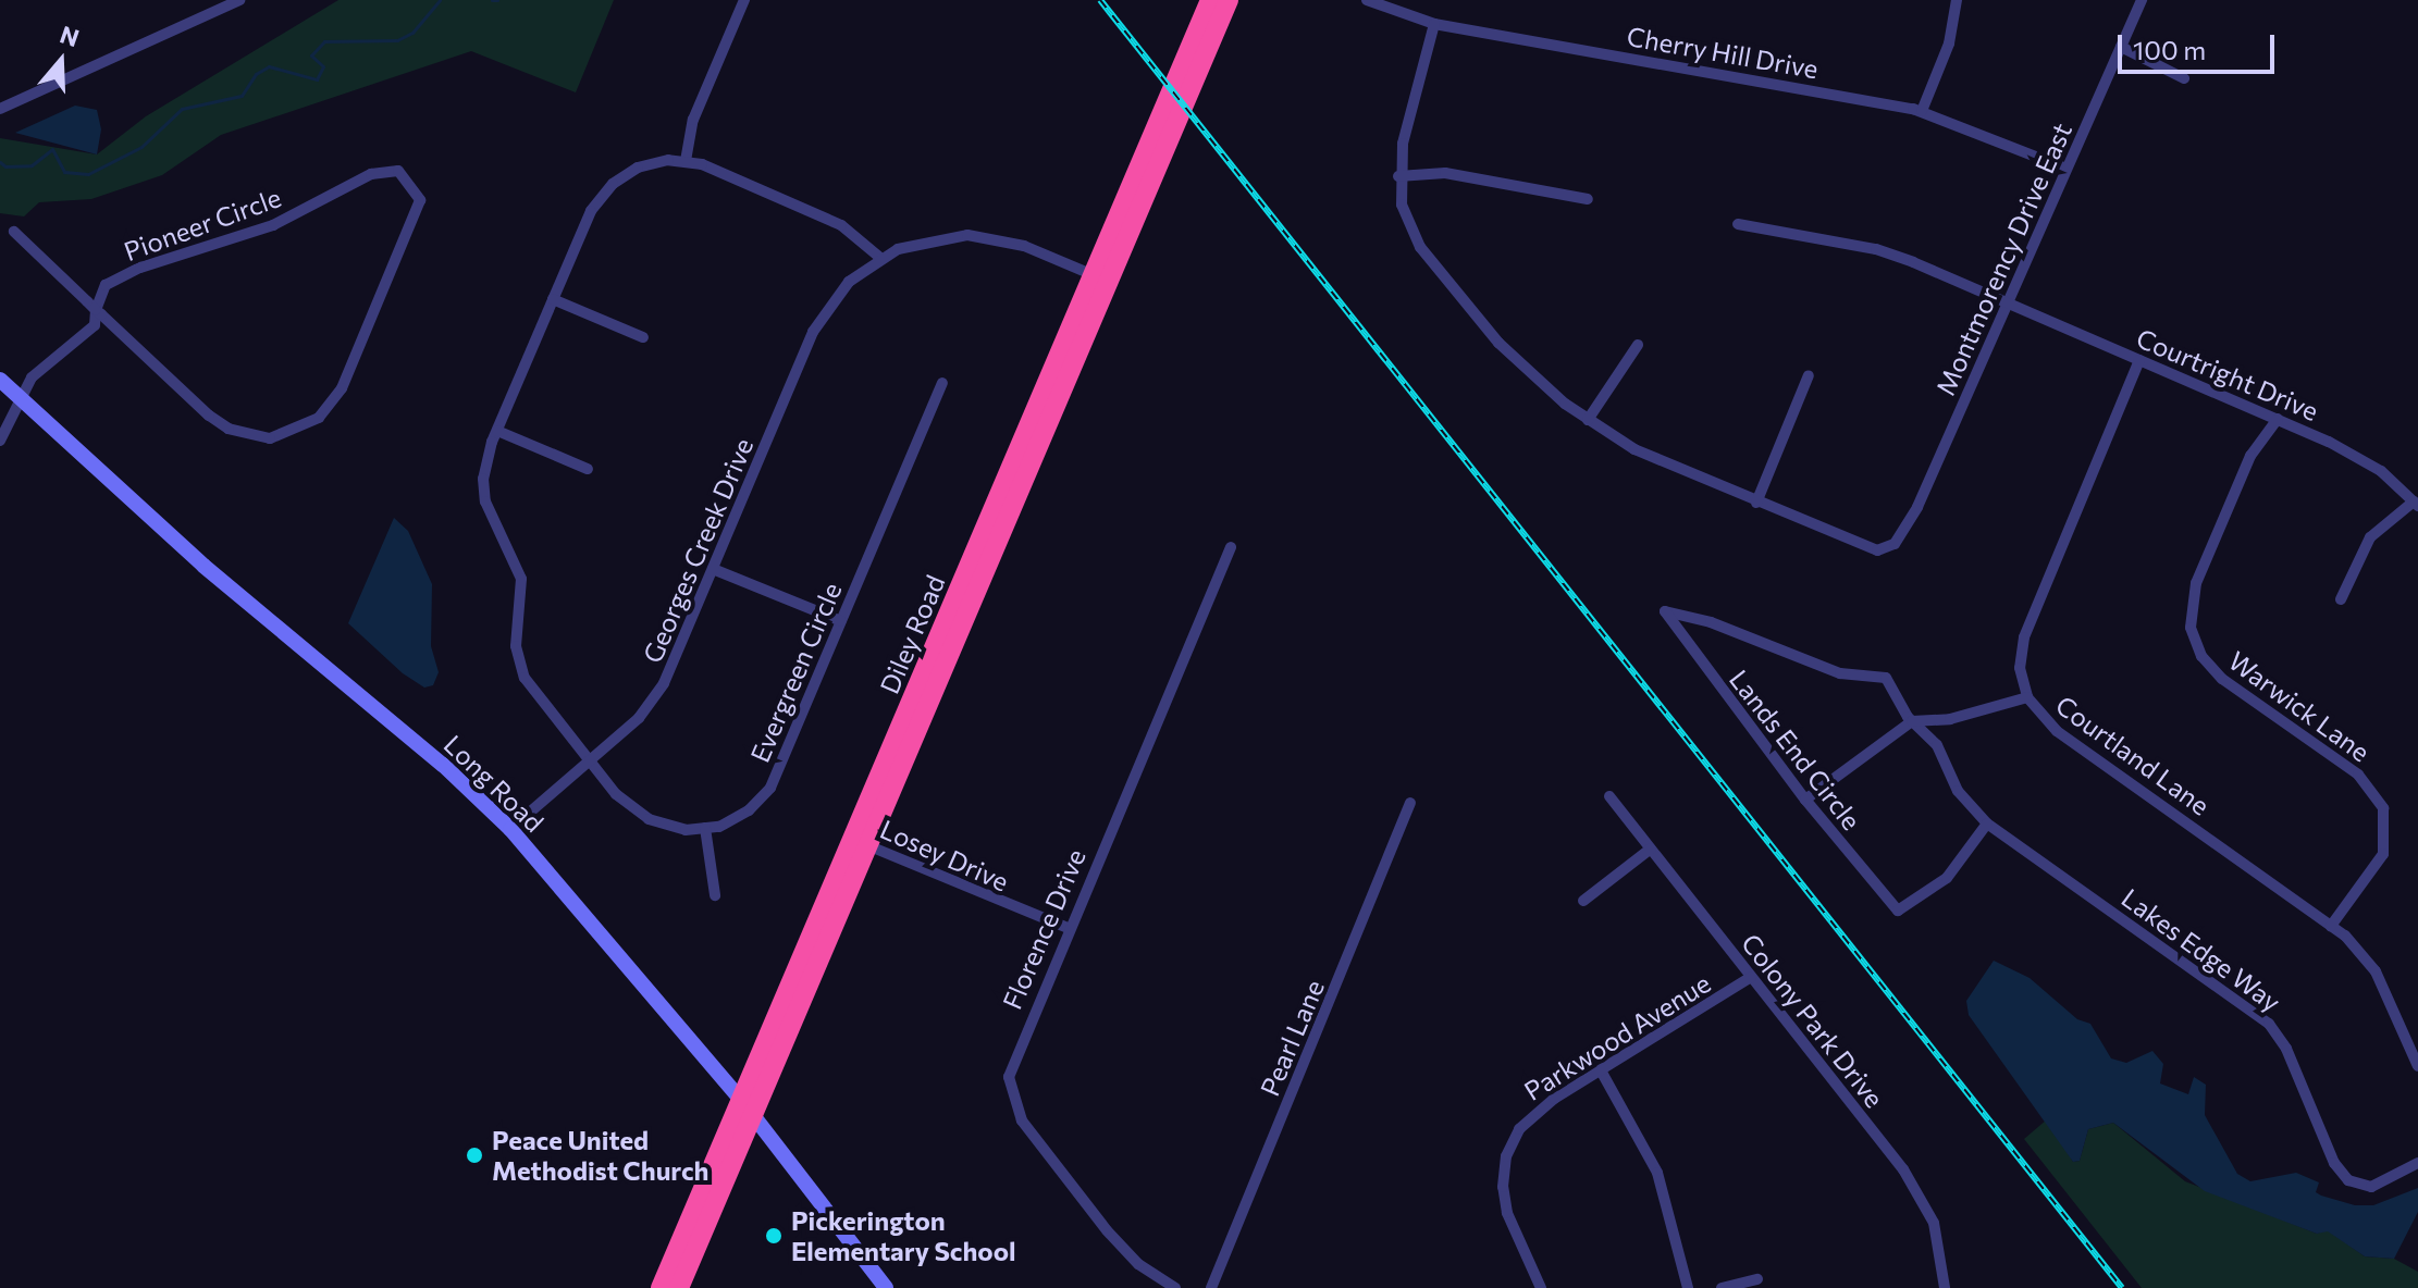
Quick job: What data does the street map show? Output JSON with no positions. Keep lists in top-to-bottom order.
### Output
{
  "streets": {
    "highway": ["Diley Road"],
    "main road": ["Long Road"],
    "street": [
      "Cherry Hill Drive",
      "Pioneer Circle",
      "Montmorency Drive East",
      "Courtright Drive",
      "Georges Creek Drive",
      "Evergreen Circle",
      "Warwick Lane",
      "Lands End Circle",
      "Courtland Lane",
      "Losey Drive",
      "Florence Drive",
      "Lakes Edge Way",
      "Colony Park Drive",
      "Parkwood Avenue",
      "Pearl Lane"
    ]
  },
  "crossings": [
    ["Cherry Hill Drive", "Montmorency Drive East"],
    ["Pioneer Circle", "Long Road"],
    ["Montmorency Drive East", "Courtright Drive"],
    ["Courtright Drive", "Warwick Lane"],
    ["Courtright Drive", "Courtland Lane"],
    ["Georges Creek Drive", "Evergreen Circle"],
    ["Georges Creek Drive", "Long Road"],
    ["Diley Road", "Long Road"],
    ["Diley Road", "Losey Drive"],
    ["Warwick Lane", "Courtland Lane"],
    ["Lands End Circle", "Lakes Edge Way"],
    ["Losey Drive", "Florence Drive"],
    ["Colony Park Drive", "Parkwood Avenue"]
  ],
  "places": ["Peace United Methodist Church", "Pickerington Elementary School"],
  "scale_bar": "100 m",
  "north": "top"
}
